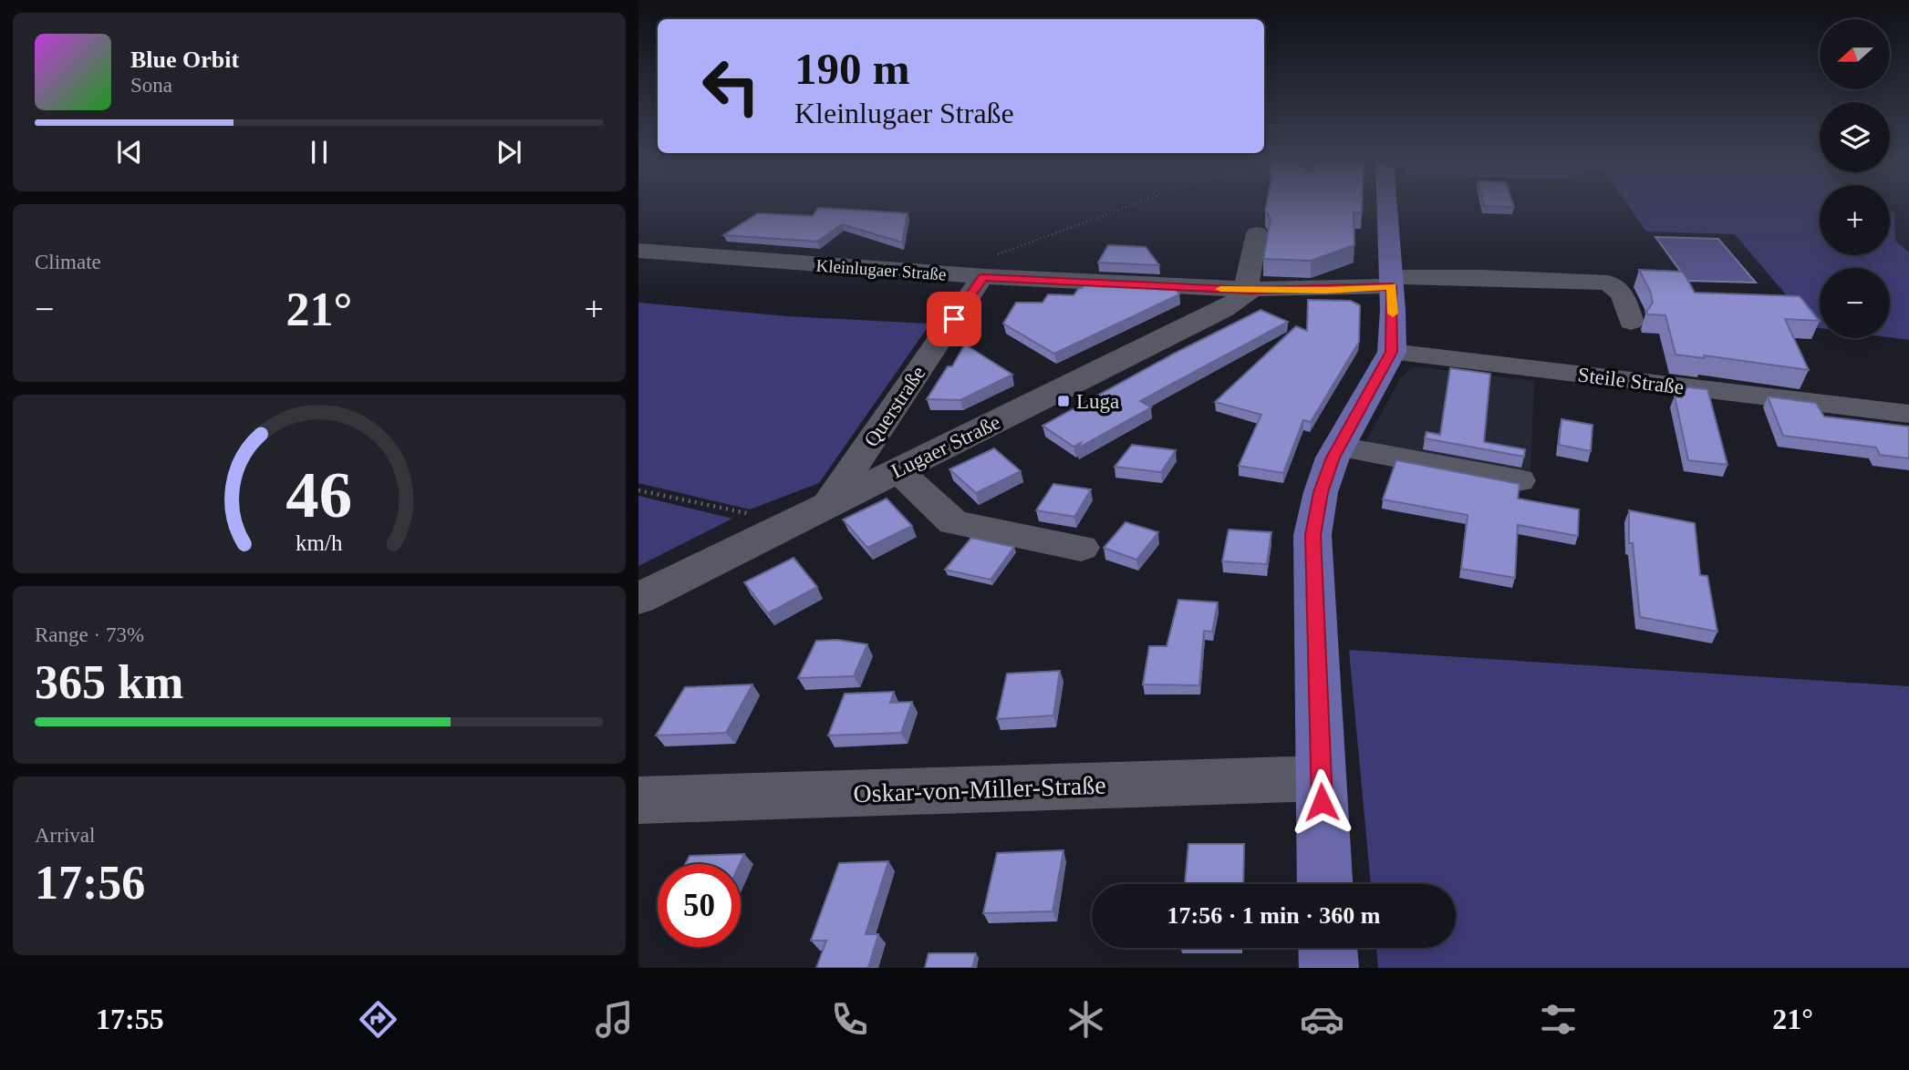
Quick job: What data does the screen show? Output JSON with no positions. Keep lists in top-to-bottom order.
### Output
{
  "streets": {
    "street": [
      "Kleinlugaer Straße",
      "Steile Straße",
      "Querstraße",
      "Lugaer Straße",
      "Oskar-von-Miller-Straße"
    ]
  },
  "crossings": [
    ["Kleinlugaer Straße", "Querstraße"],
    ["Kleinlugaer Straße", "Lugaer Straße"],
    ["Querstraße", "Lugaer Straße"]
  ],
  "places": {
    "transit": ["Luga"]
  },
  "north": "left",
  "page": {
    "map_buttons": ["+", "−"],
    "turn": ["190 m", "Kleinlugaer Straße"],
    "song": ["Blue Orbit", "Sona"],
    "tile": [
      "Climate",
      ["Range · 73%", "365 km"],
      ["Arrival", "17:56"]
    ],
    "heat": ["−", "21°", "+"],
    "limit": "50",
    "trip": "17:56 · 1 min · 360 m",
    "tabs": ["17:55", "21°"],
    "gauge": ["46", "km/h"]
  }
}
